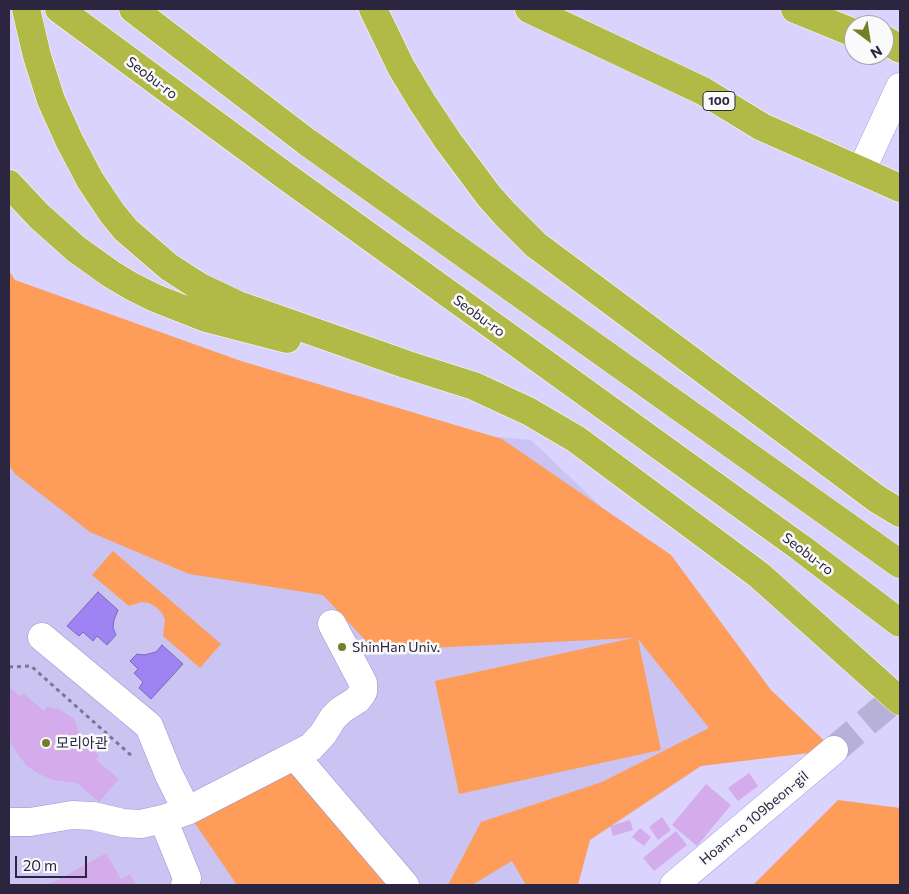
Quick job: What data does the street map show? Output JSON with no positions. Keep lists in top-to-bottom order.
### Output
{
  "streets": {
    "highway": ["Seobu-ro", "100"],
    "street": ["Hoam-ro 109beon-gil"]
  },
  "places": ["ShinHan Univ.", "모리아관"],
  "scale_bar": "20 m",
  "north": "bottom right"
}
